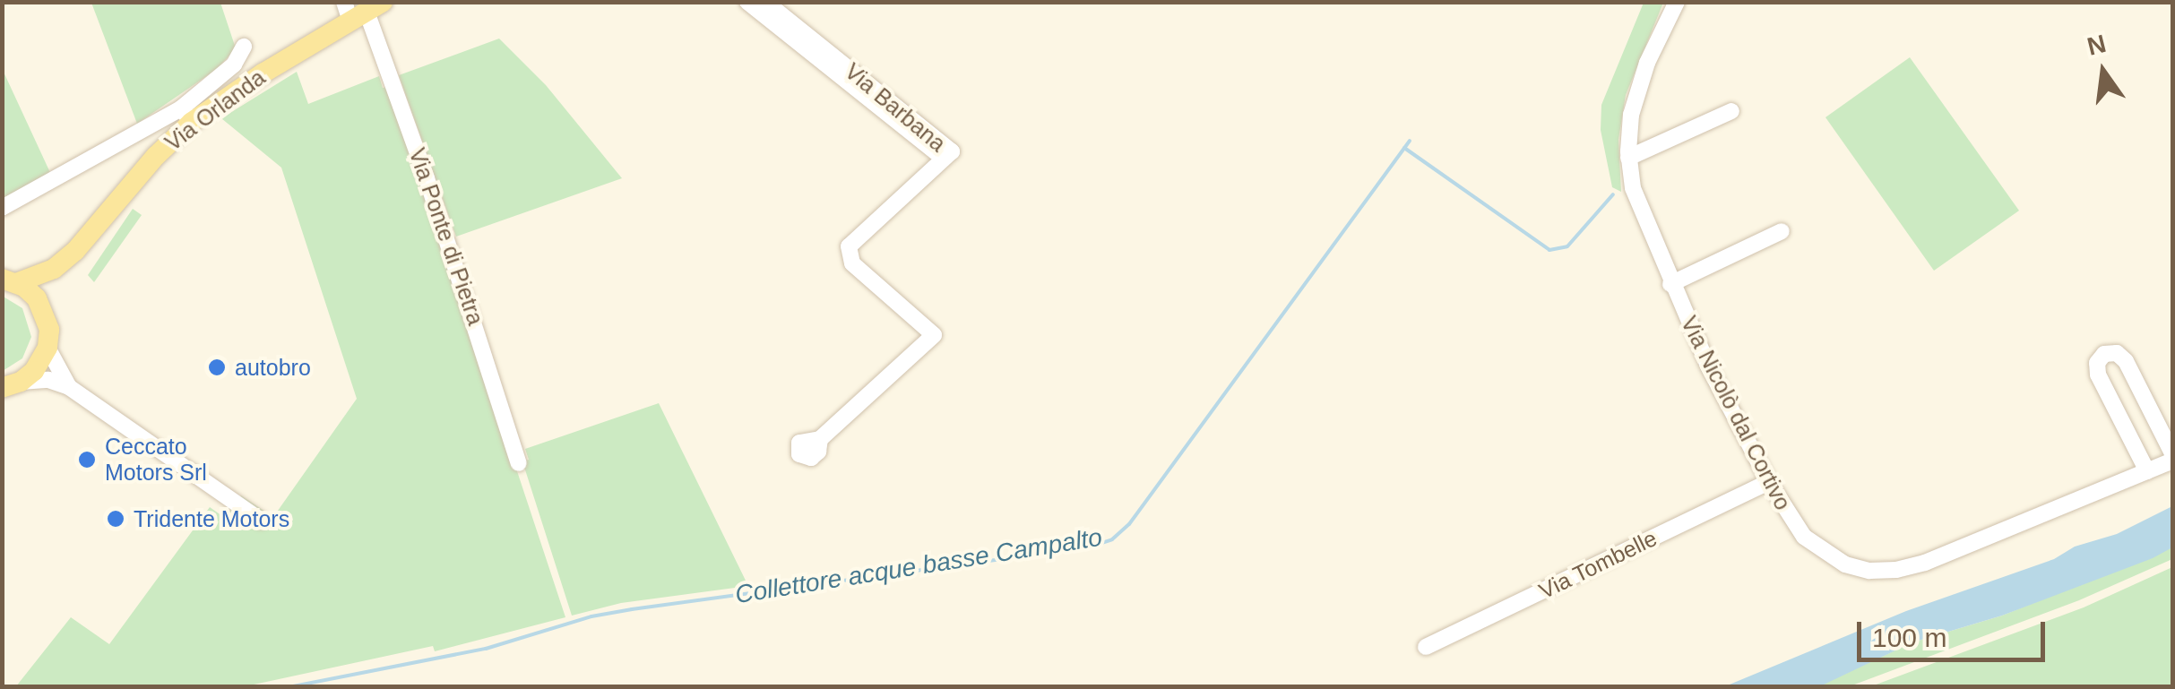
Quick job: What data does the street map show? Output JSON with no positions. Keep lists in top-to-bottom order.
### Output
{
  "streets": {
    "main road": ["Via Orlanda"],
    "street": [
      "Via Barbana",
      "Via Ponte di Pietra",
      "Via Nicolò dal Cortivo",
      "Via Tombelle"
    ]
  },
  "crossings": [
    ["Via Orlanda", "Via Ponte di Pietra"],
    ["Via Nicolò dal Cortivo", "Via Tombelle"]
  ],
  "water": ["Collettore acque basse Campalto"],
  "places": ["autobro", "Ceccato Motors Srl", "Tridente Motors"],
  "scale_bar": "100 m",
  "north": "top"
}
